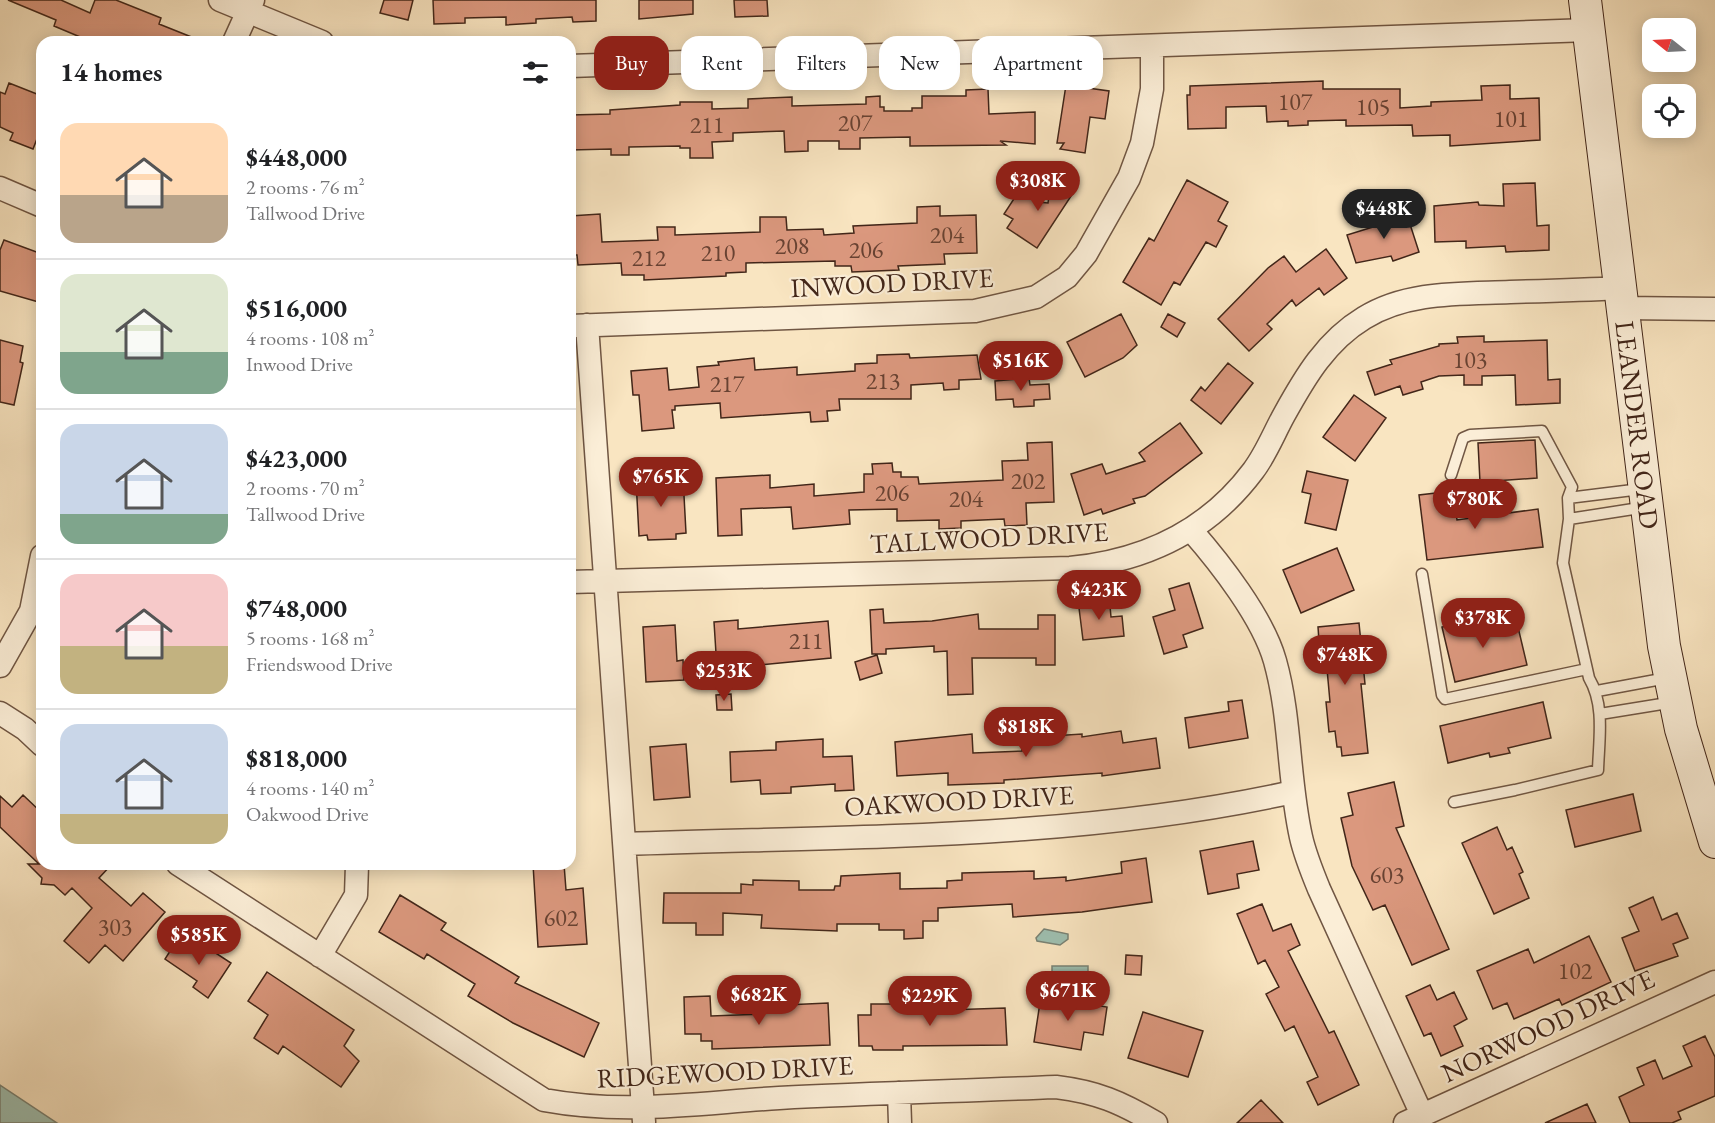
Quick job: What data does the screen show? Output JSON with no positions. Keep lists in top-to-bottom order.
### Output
{
  "streets": {
    "main road": ["LEANDER ROAD"],
    "street": [
      "INWOOD DRIVE",
      "TALLWOOD DRIVE",
      "OAKWOOD DRIVE",
      "NORWOOD DRIVE",
      "RIDGEWOOD DRIVE"
    ]
  },
  "crossings": [
    ["LEANDER ROAD", "TALLWOOD DRIVE"]
  ],
  "house_numbers": [
    "107",
    "105",
    "101",
    "207",
    "211",
    "204",
    "208",
    "206",
    "210",
    "212",
    "103",
    "213",
    "217",
    "202",
    "206",
    "204",
    "211",
    "603",
    "602",
    "303",
    "102"
  ],
  "north": "left",
  "page": {
    "chip": [
      "Buy",
      "Rent",
      "Filters",
      "New",
      "Apartment"
    ],
    "heading": "14 homes",
    "list": [
      {
        "name": "$448,000",
        "note": "2 rooms · 76 m² · Tallwood Drive"
      },
      {
        "name": "$516,000",
        "note": "4 rooms · 108 m² · Inwood Drive"
      },
      {
        "name": "$423,000",
        "note": "2 rooms · 70 m² · Tallwood Drive"
      },
      {
        "name": "$748,000",
        "note": "5 rooms · 168 m² · Friendswood Drive"
      },
      {
        "name": "$818,000",
        "note": "4 rooms · 140 m² · Oakwood Drive"
      }
    ],
    "price": [
      "$308K",
      "$448K",
      "$516K",
      "$765K",
      "$780K",
      "$423K",
      "$378K",
      "$748K",
      "$253K",
      "$818K",
      "$585K",
      "$671K",
      "$682K",
      "$229K"
    ]
  }
}
